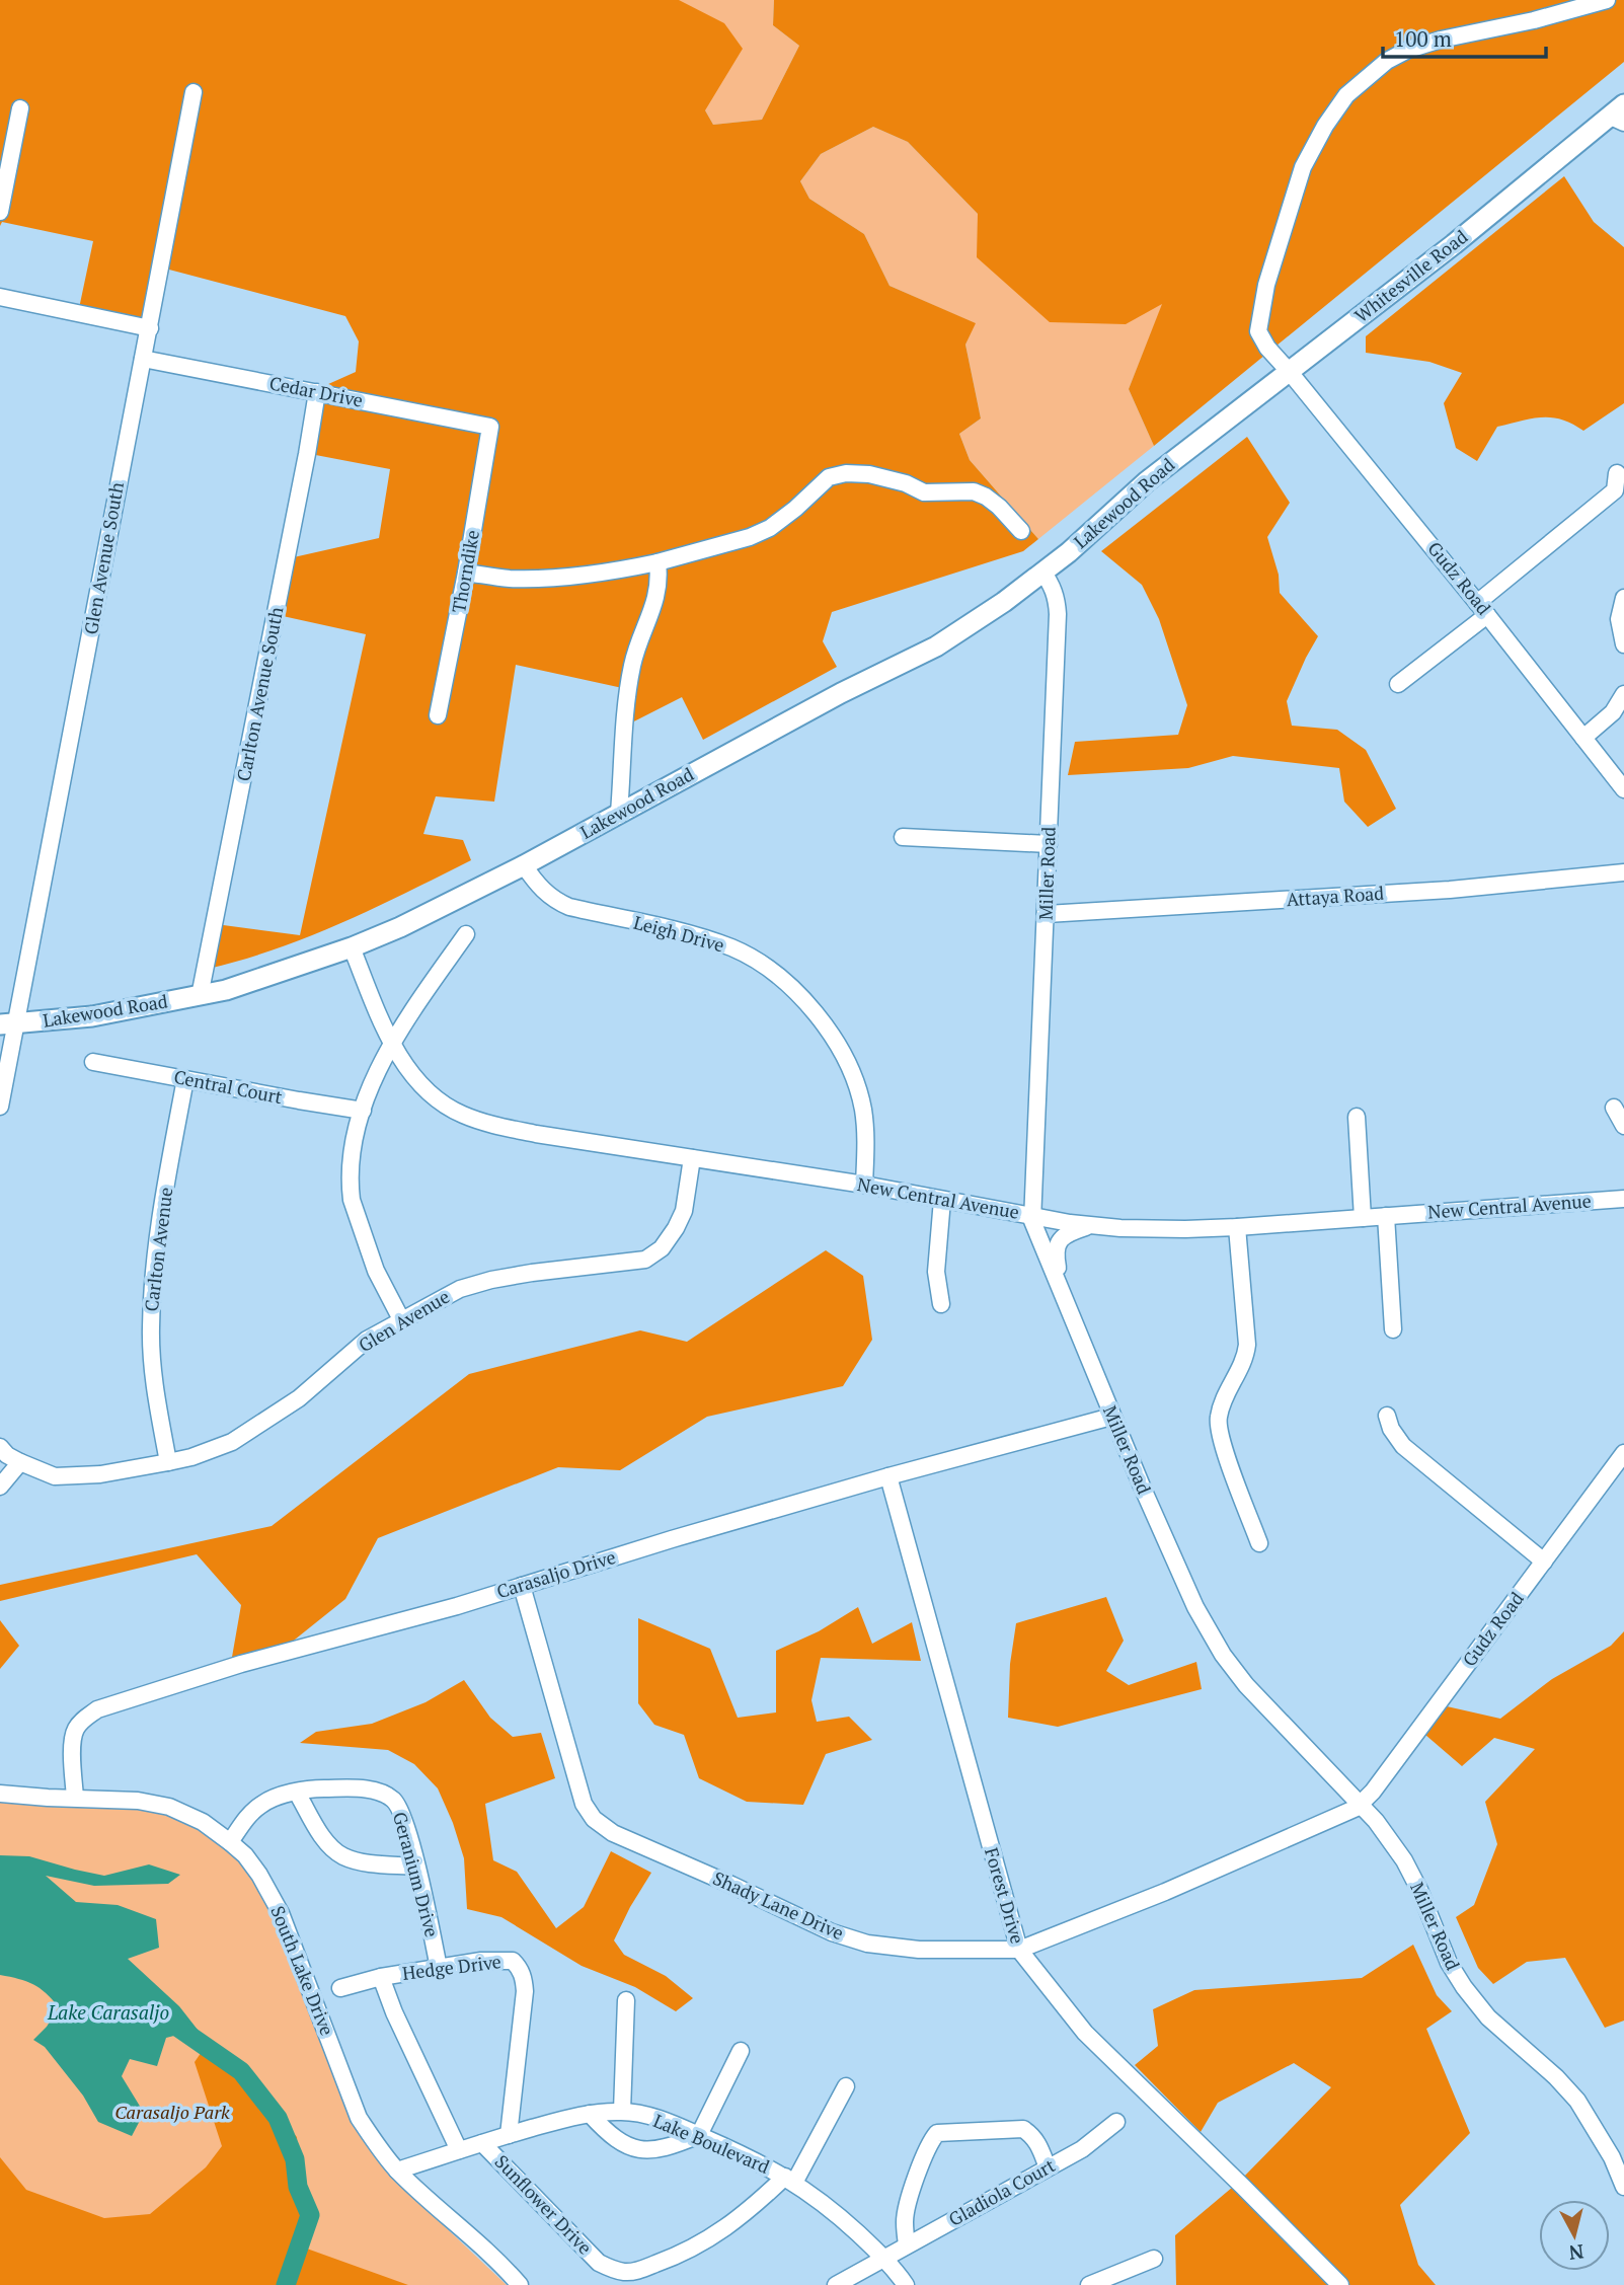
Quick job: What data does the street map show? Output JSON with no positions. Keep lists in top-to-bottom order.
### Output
{
  "streets": {
    "main road": ["Whitesville Road", "Lakewood Road"],
    "street": [
      "Cedar Drive",
      "Glen Avenue South",
      "Thorndike",
      "Gudz Road",
      "Carlton Avenue South",
      "Miller Road",
      "Attaya Road",
      "Leigh Drive",
      "Central Court",
      "New Central Avenue",
      "Carlton Avenue",
      "Glen Avenue",
      "Carasaljo Drive",
      "Geranium Drive",
      "Forest Drive",
      "Shady Lane Drive",
      "Hedge Drive",
      "South Lake Drive",
      "Lake Boulevard",
      "Gladiola Court",
      "Sunflower Drive"
    ]
  },
  "crossings": [
    ["Whitesville Road", "Lakewood Road"],
    ["Whitesville Road", "Gudz Road"],
    ["Cedar Drive", "Glen Avenue South"],
    ["Cedar Drive", "Thorndike"],
    ["Cedar Drive", "Carlton Avenue South"],
    ["Lakewood Road", "Glen Avenue South"],
    ["Lakewood Road", "Carlton Avenue South"],
    ["Lakewood Road", "Miller Road"],
    ["Lakewood Road", "Leigh Drive"],
    ["Lakewood Road", "New Central Avenue"],
    ["Gudz Road", "Miller Road"],
    ["Gudz Road", "Shady Lane Drive"],
    ["Miller Road", "Attaya Road"],
    ["Miller Road", "New Central Avenue"],
    ["Miller Road", "Carasaljo Drive"],
    ["Miller Road", "Shady Lane Drive"],
    ["Leigh Drive", "New Central Avenue"],
    ["Central Court", "Carlton Avenue"],
    ["New Central Avenue", "Glen Avenue"],
    ["Carlton Avenue", "Glen Avenue"],
    ["Carasaljo Drive", "Forest Drive"],
    ["Carasaljo Drive", "Shady Lane Drive"],
    ["Carasaljo Drive", "South Lake Drive"],
    ["Geranium Drive", "Hedge Drive"],
    ["Geranium Drive", "South Lake Drive"],
    ["Forest Drive", "Shady Lane Drive"],
    ["Hedge Drive", "Lake Boulevard"],
    ["South Lake Drive", "Lake Boulevard"],
    ["Lake Boulevard", "Gladiola Court"],
    ["Lake Boulevard", "Sunflower Drive"]
  ],
  "water": ["Lake Carasaljo"],
  "parks": ["Carasaljo Park"],
  "scale_bar": "100 m",
  "north": "bottom"
}
